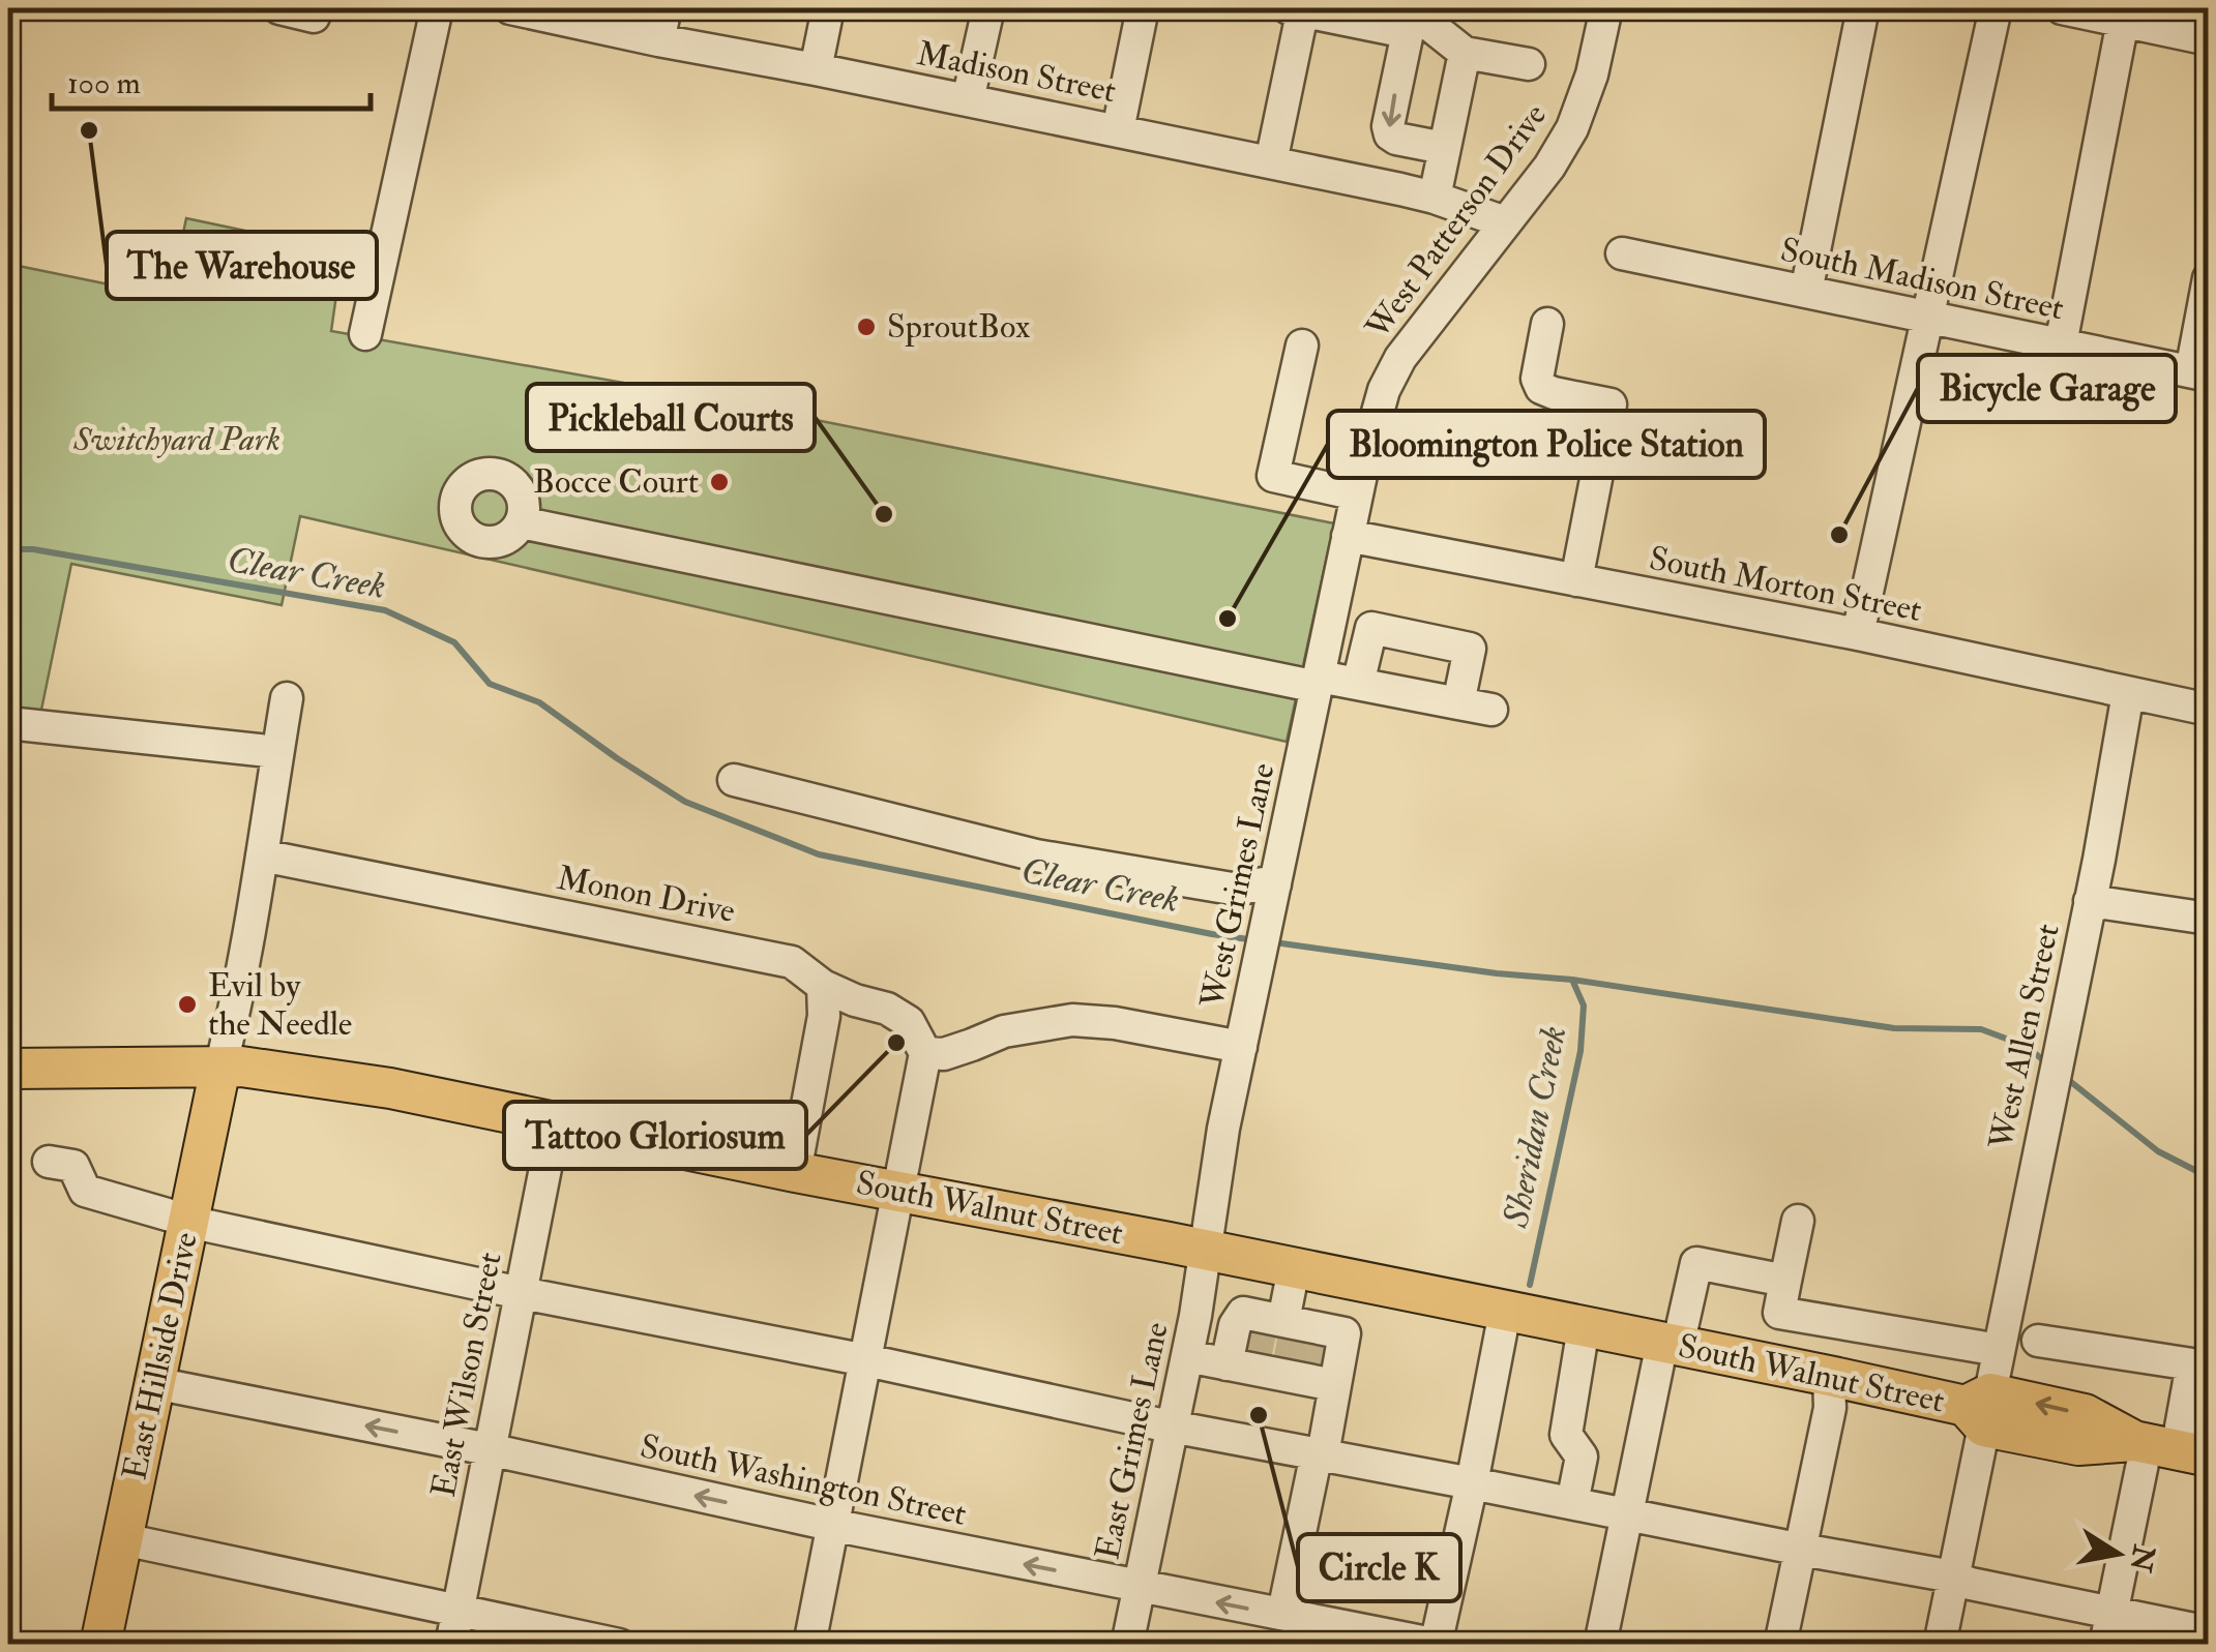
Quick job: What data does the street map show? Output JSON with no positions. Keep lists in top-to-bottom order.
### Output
{
  "streets": {
    "main road": ["South Walnut Street", "East Hillside Drive"],
    "street": [
      "Madison Street",
      "West Patterson Drive",
      "South Madison Street",
      "South Morton Street",
      "West Grimes Lane",
      "Monon Drive",
      "West Allen Street",
      "East Wilson Street",
      "East Grimes Lane",
      "South Washington Street"
    ]
  },
  "crossings": [
    ["Madison Street", "West Patterson Drive"],
    ["West Patterson Drive", "South Morton Street"],
    ["West Patterson Drive", "West Grimes Lane"],
    ["South Morton Street", "West Grimes Lane"],
    ["South Morton Street", "West Allen Street"],
    ["West Grimes Lane", "South Walnut Street"],
    ["West Grimes Lane", "East Grimes Lane"],
    ["West Allen Street", "South Walnut Street"],
    ["South Walnut Street", "East Hillside Drive"],
    ["South Walnut Street", "East Wilson Street"],
    ["South Walnut Street", "East Grimes Lane"],
    ["East Hillside Drive", "South Washington Street"],
    ["East Wilson Street", "South Washington Street"],
    ["East Grimes Lane", "South Washington Street"]
  ],
  "water": ["Clear Creek", "Sheridan Creek"],
  "parks": ["Switchyard Park"],
  "places": [
    "The Warehouse",
    "SproutBox",
    "Bocce Court",
    "Pickleball Courts",
    "Bicycle Garage",
    "Bloomington Police Station",
    "Evil by the Needle",
    "Tattoo Gloriosum",
    "Circle K"
  ],
  "scale_bar": "100 m",
  "north": "right"
}
